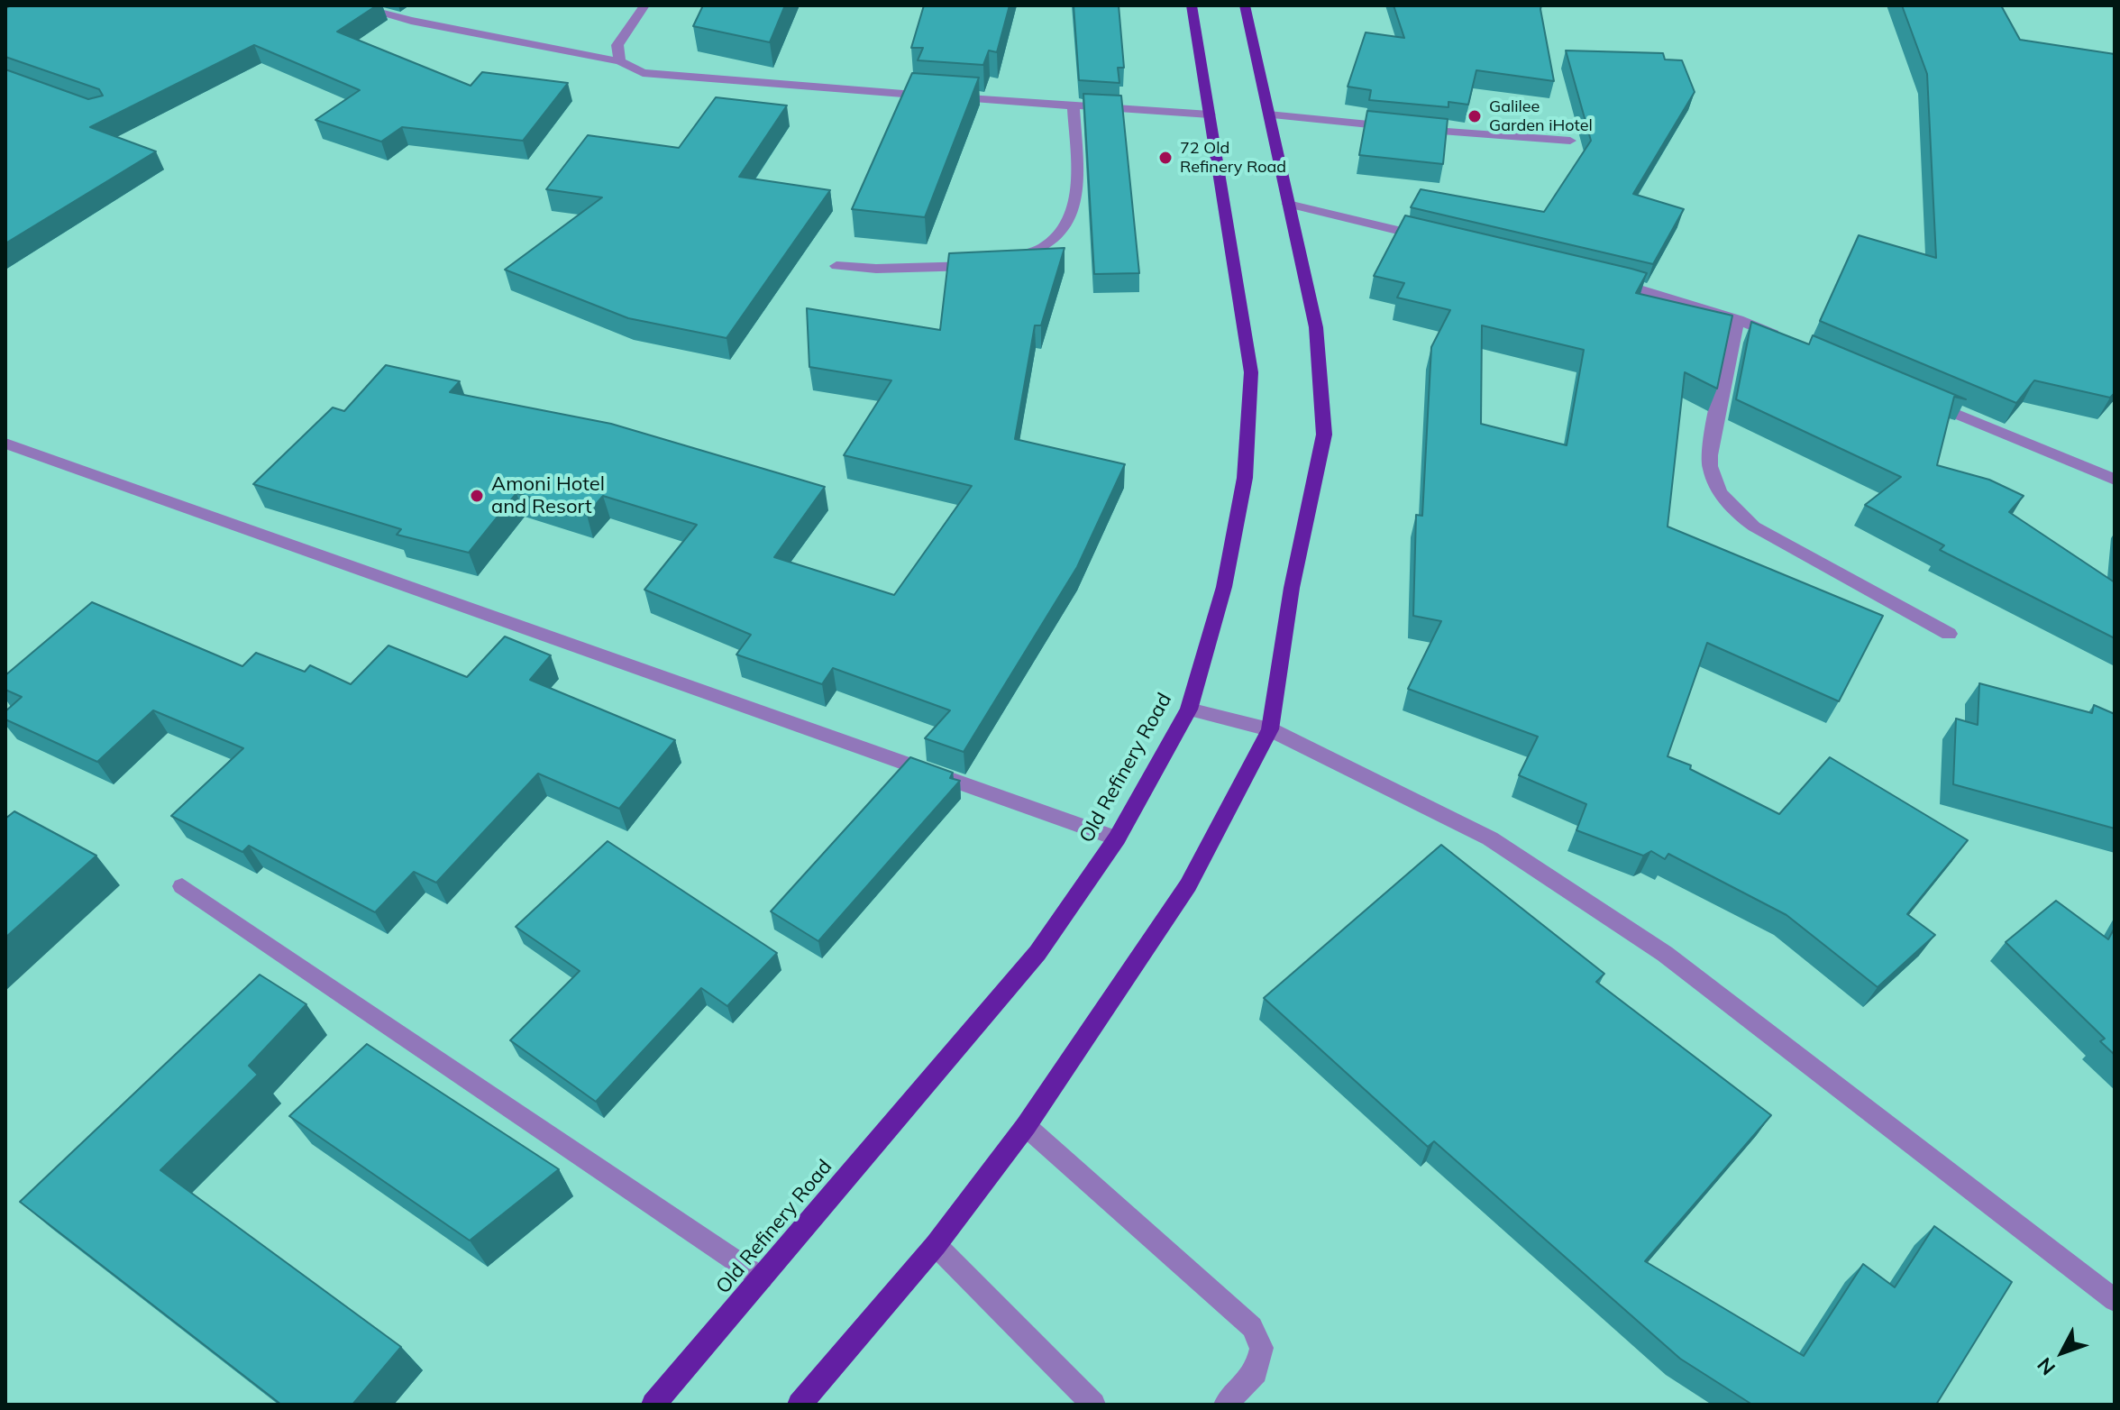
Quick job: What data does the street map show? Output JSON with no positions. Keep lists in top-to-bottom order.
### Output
{
  "streets": {
    "main road": ["Old Refinery Road"]
  },
  "places": ["Galilee Garden iHotel", "72 Old Refinery Road", "Amoni Hotel and Resort"],
  "north": "bottom left"
}
